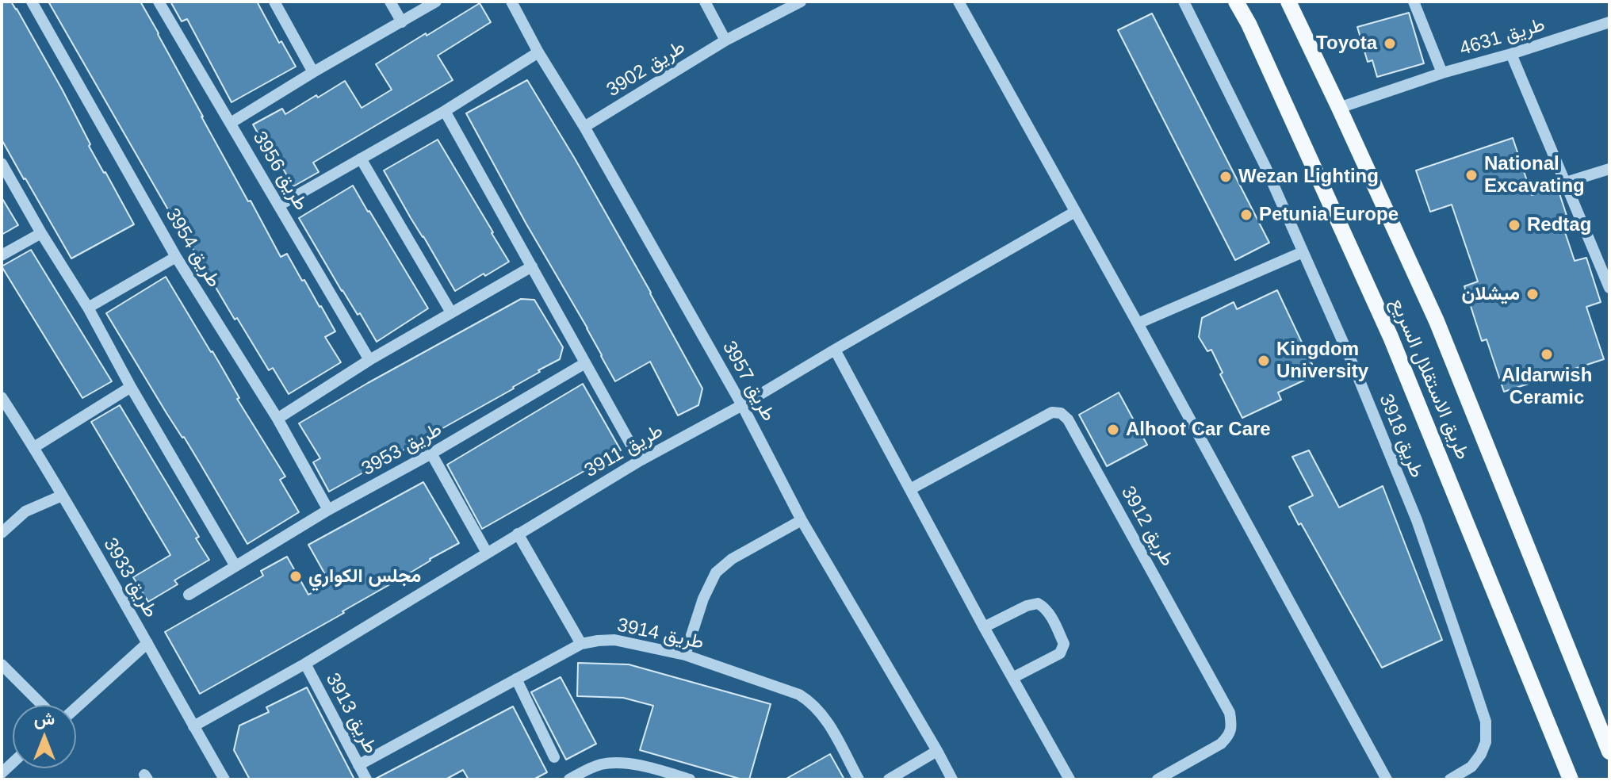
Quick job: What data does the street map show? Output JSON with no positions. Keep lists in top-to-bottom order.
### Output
{
  "streets": {
    "main road": ["طريق الاستقلال السريع"],
    "street": [
      "طريق 4631",
      "طريق 3902",
      "طريق 3956",
      "طريق 3954",
      "طريق 3957",
      "طريق 3918",
      "طريق 3953",
      "طريق 3911",
      "طريق 3912",
      "طريق 3933",
      "طريق 3914",
      "طريق 3913"
    ]
  },
  "crossings": [
    ["طريق 4631", "طريق الاستقلال السريع"],
    ["طريق 3902", "طريق 3957"],
    ["طريق 3954", "طريق 3953"],
    ["طريق 3957", "طريق 3911"],
    ["طريق 3911", "طريق 3933"],
    ["طريق 3911", "طريق 3913"],
    ["طريق 3914", "طريق 3913"]
  ],
  "places": [
    "Toyota",
    "National Excavating",
    "Wezan Lighting",
    "Petunia Europe",
    "Redtag",
    "ميشلان",
    "Aldarwish Ceramic",
    "Kingdom University",
    "Alhoot Car Care",
    "مجلس الكواري"
  ],
  "north": "top"
}
